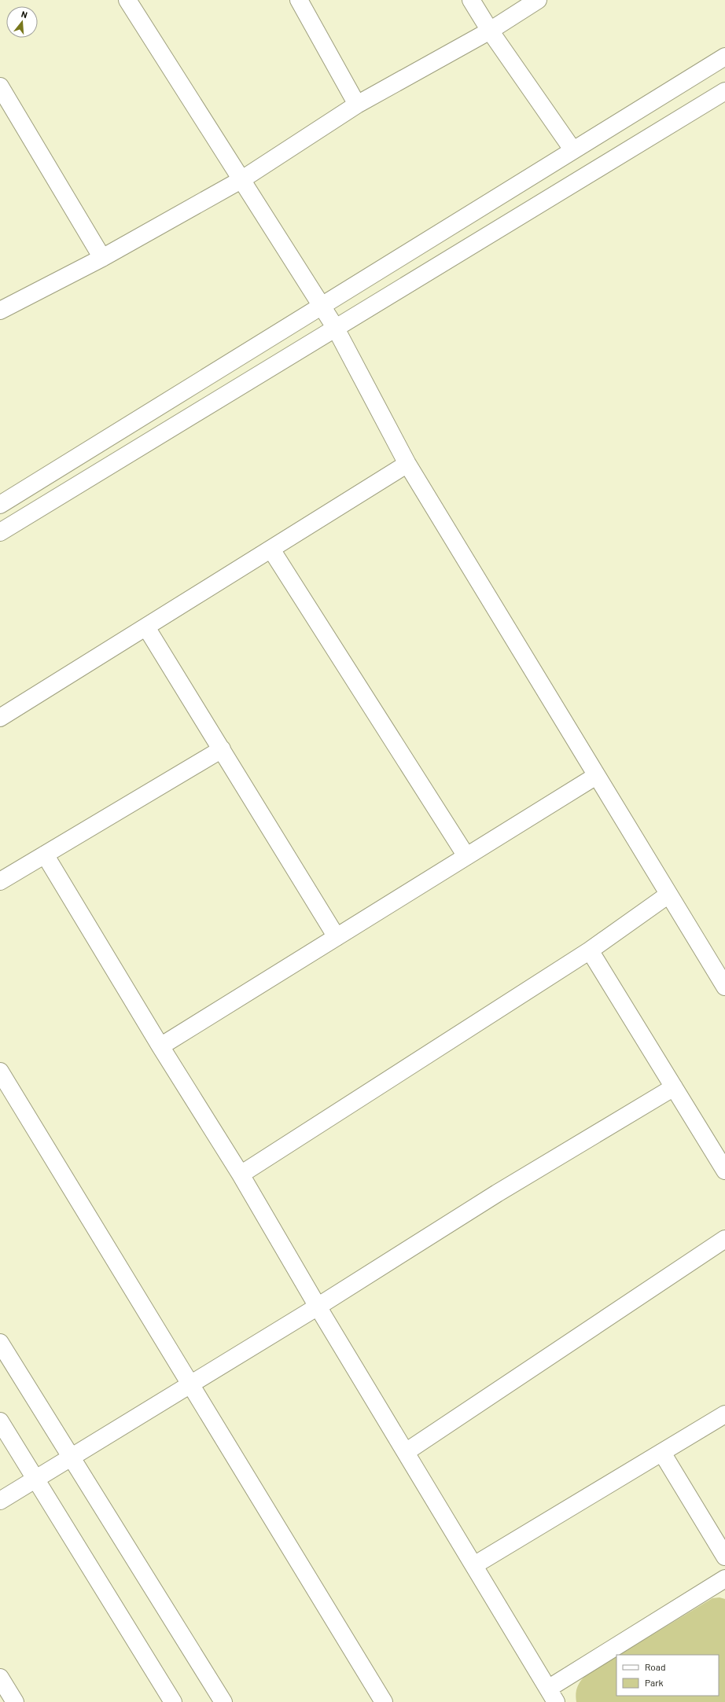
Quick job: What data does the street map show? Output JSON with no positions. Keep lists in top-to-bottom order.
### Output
{
  "legend": ["Road", "Park"],
  "north": "top"
}
